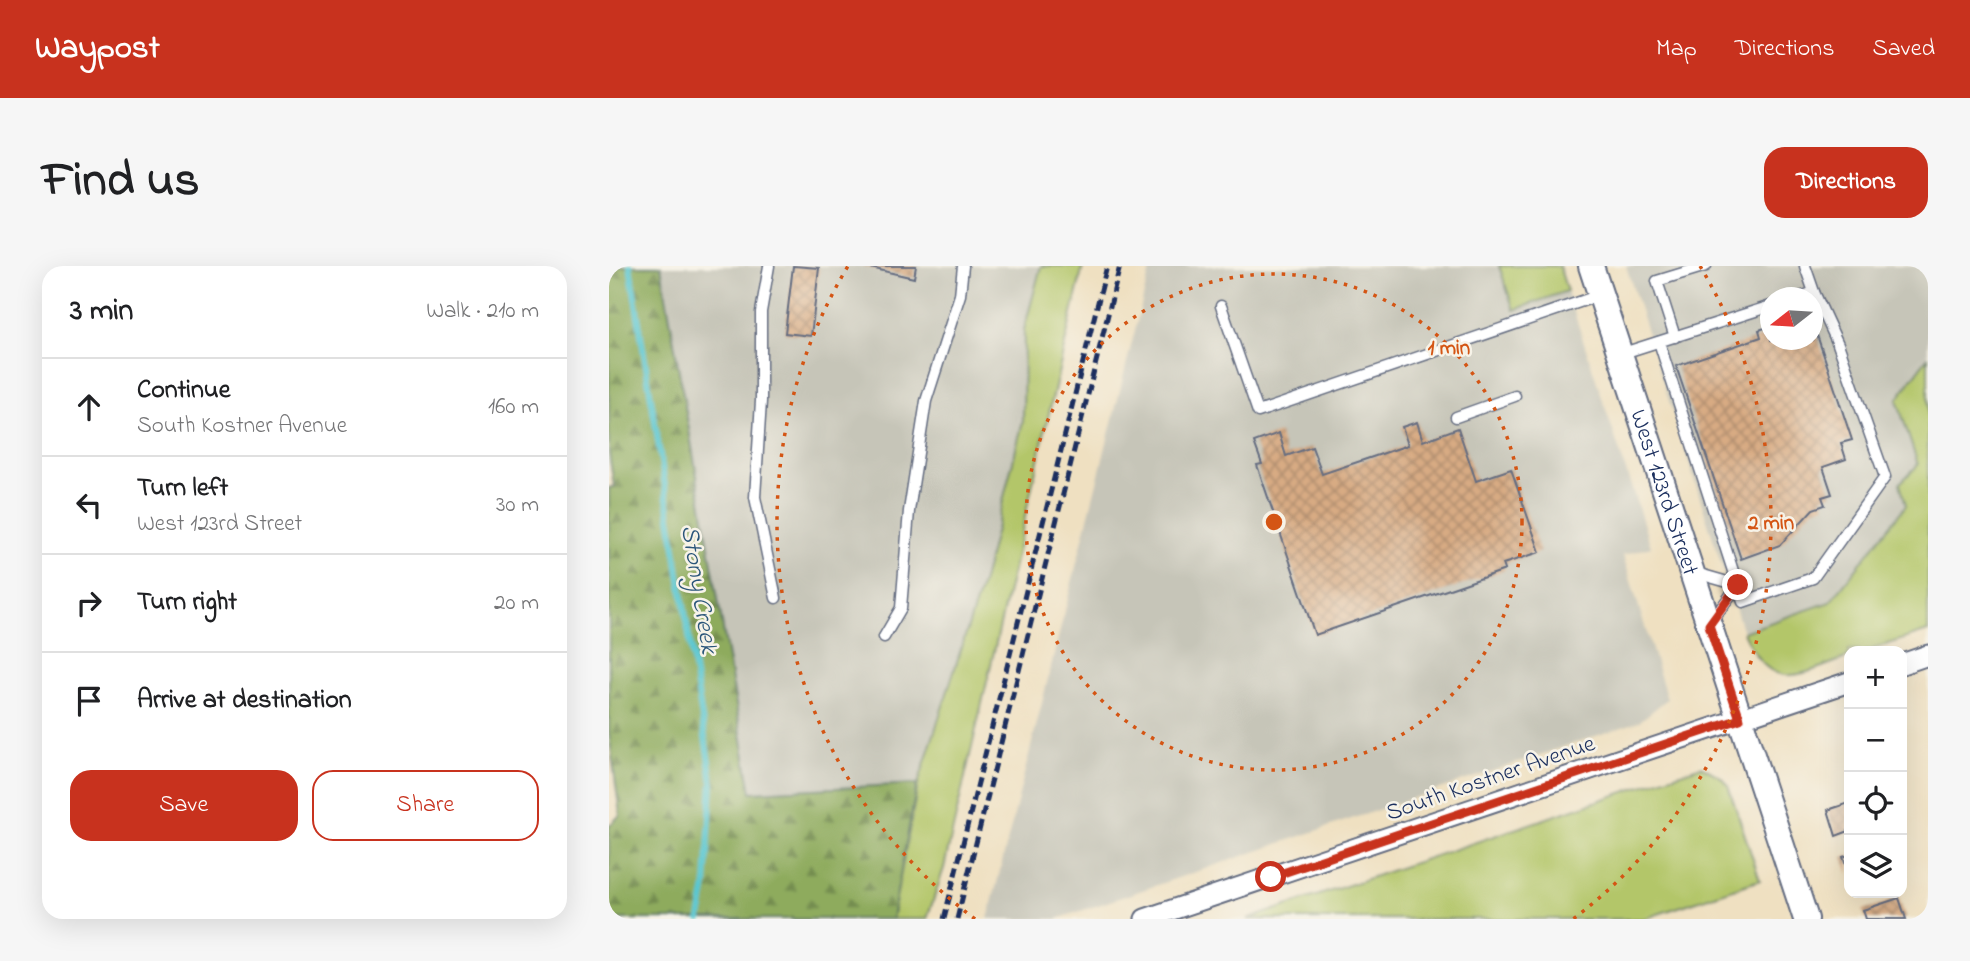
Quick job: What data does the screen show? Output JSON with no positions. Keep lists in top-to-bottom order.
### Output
{
  "streets": {
    "street": ["West 123rd Street", "South Kostner Avenue"]
  },
  "crossings": [
    ["West 123rd Street", "South Kostner Avenue"]
  ],
  "water": ["Stony Creek"],
  "north": "left",
  "page": {
    "header": "Waypost",
    "nav": ["Map", "Directions", "Saved"],
    "title": "Find us",
    "buttons": [
      "Directions",
      ["Save", "Share"]
    ],
    "heading": ["3 min", "Walk · 210 m"],
    "list": [
      ["Continue", "South Kostner Avenue", "160 m"],
      ["Turn left", "West 123rd Street", "30 m"],
      ["Turn right", "20 m"],
      "Arrive at destination"
    ],
    "map_buttons": ["+", "−"]
  },
  "rings": ["1 min", "2 min"]
}
